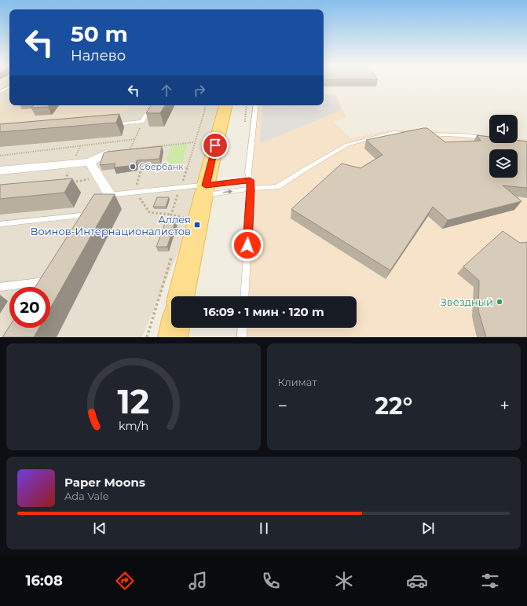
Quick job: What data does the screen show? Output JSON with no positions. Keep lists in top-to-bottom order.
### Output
{
  "places": {
    "other": ["Сбербанк", "Звёздный"],
    "transit": ["Аллея Воинов-Интернационалистов"]
  },
  "page": {
    "turn": ["50 m", "Налево"],
    "limit": "20",
    "trip": "16:09 · 1 мин · 120 m",
    "tile": "Климат",
    "heat": ["−", "22°", "+"],
    "song": ["Paper Moons", "Ada Vale"],
    "tabs": "16:08",
    "gauge": ["12", "km/h"]
  }
}
